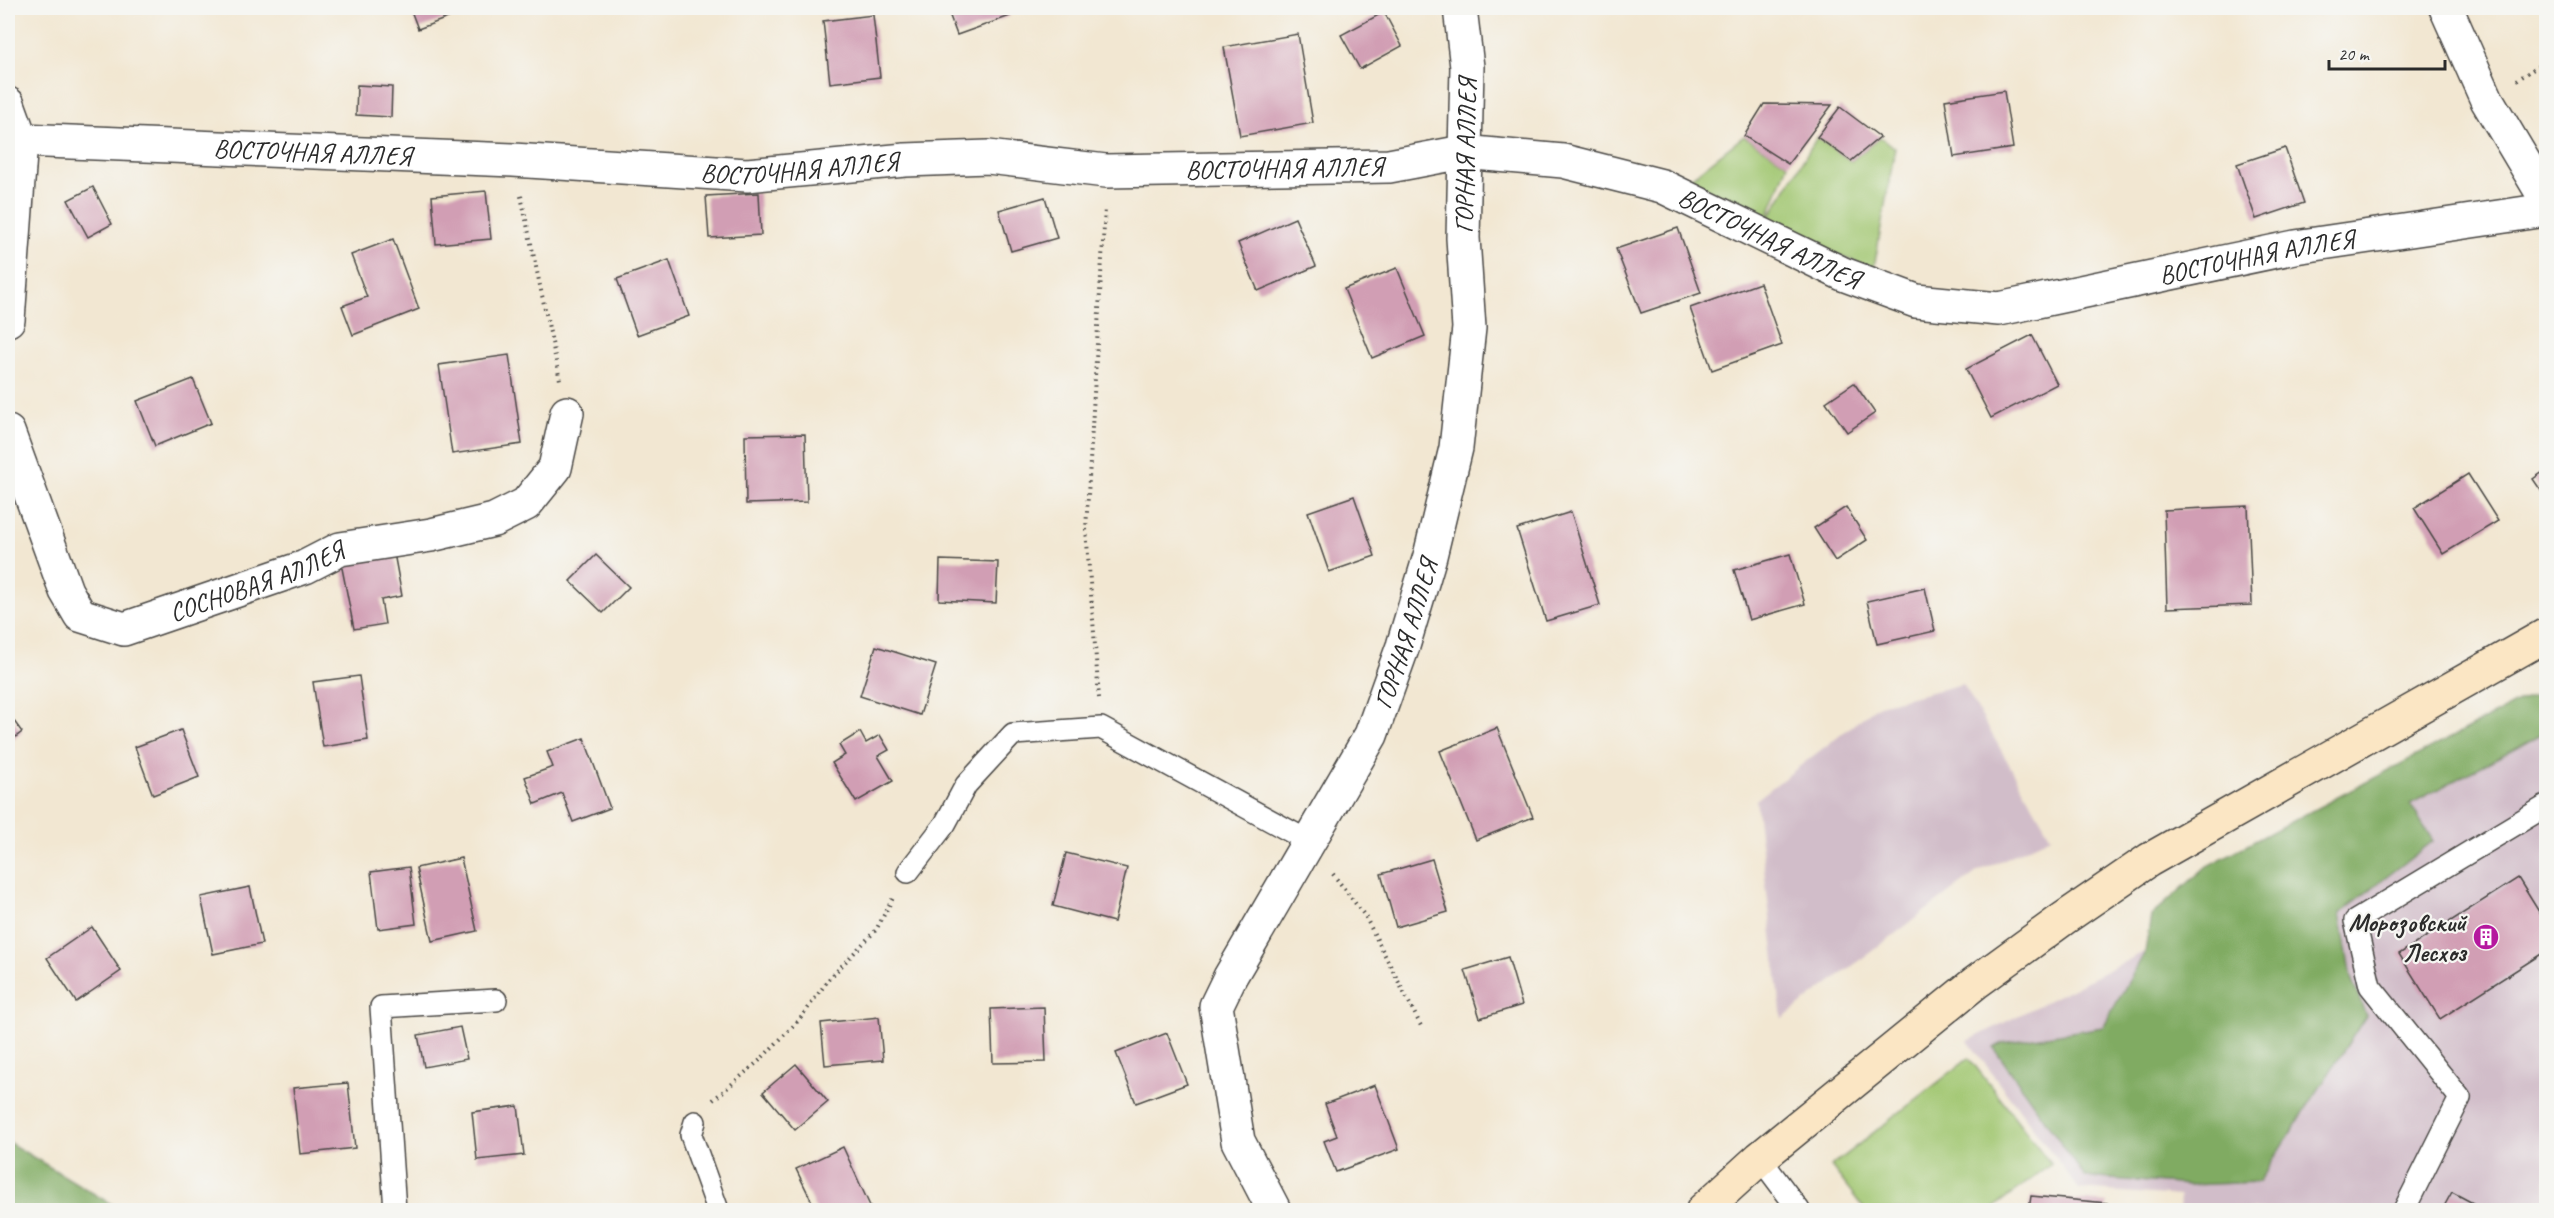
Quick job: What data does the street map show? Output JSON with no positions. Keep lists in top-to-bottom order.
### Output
{
  "streets": {
    "street": ["ВОСТОЧНАЯ АЛЛЕЯ", "ГОРНАЯ АЛЛЕЯ", "СОСНОВАЯ АЛЛЕЯ"]
  },
  "crossings": [
    ["ВОСТОЧНАЯ АЛЛЕЯ", "ГОРНАЯ АЛЛЕЯ"]
  ],
  "places": {
    "building": ["Морозовский Лесхоз"]
  },
  "scale_bar": "20 m"
}
